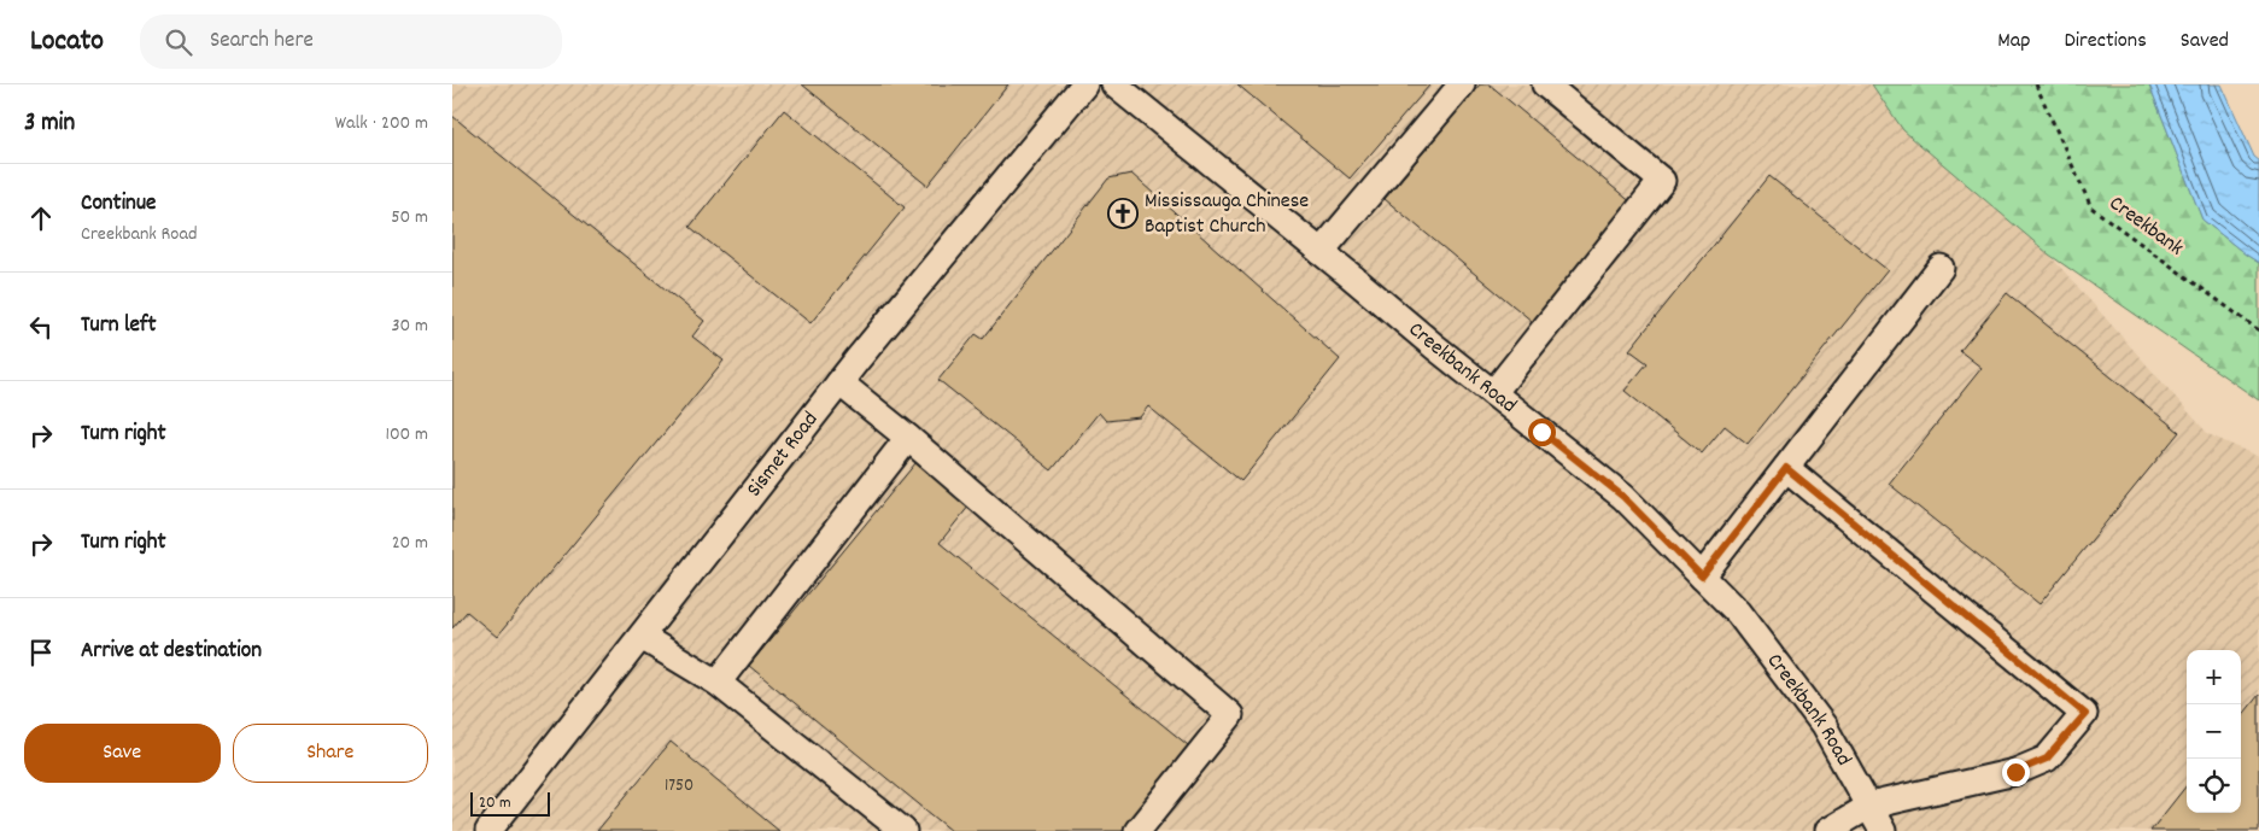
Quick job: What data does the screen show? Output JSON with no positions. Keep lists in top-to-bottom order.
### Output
{
  "streets": {
    "street": ["Creekbank Road", "Sismet Road"],
    "path": ["Creekbank"]
  },
  "places": {
    "church": ["Mississauga Chinese Baptist Church"]
  },
  "house_numbers": ["1750"],
  "scale_bar": "20 m",
  "page": {
    "header": "Locato",
    "search": "Search here",
    "nav": ["Map", "Directions", "Saved"],
    "heading": ["3 min", "Walk · 200 m"],
    "list": [
      ["Continue", "Creekbank Road", "50 m"],
      ["Turn left", "30 m"],
      ["Turn right", "100 m"],
      ["Turn right", "20 m"],
      "Arrive at destination"
    ],
    "map_buttons": ["+", "−"],
    "buttons": ["Save", "Share"],
    "scale": "20 m"
  }
}
